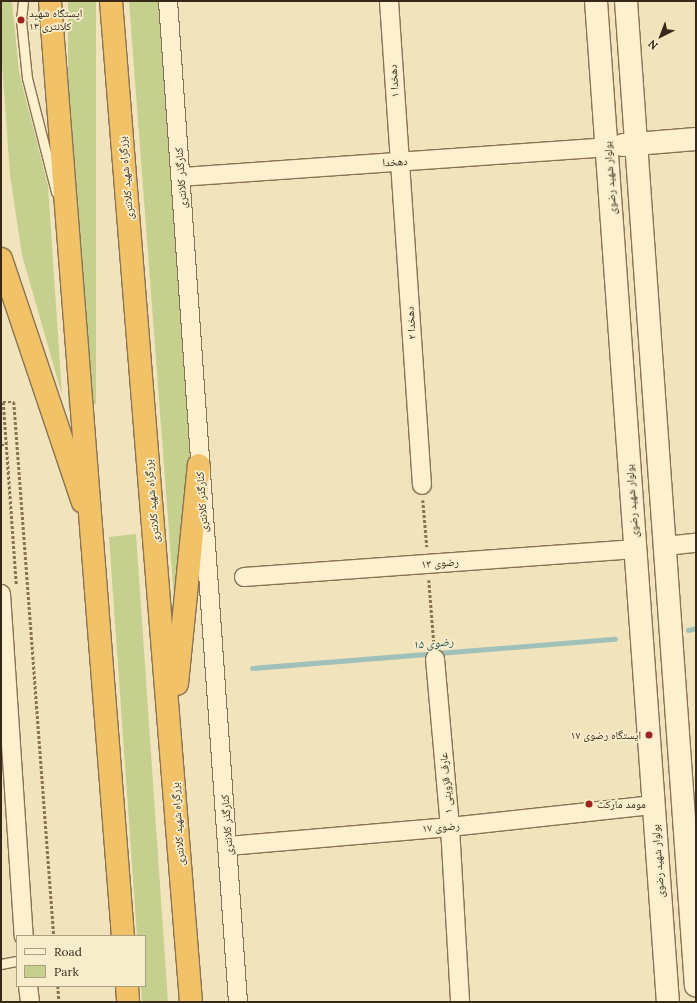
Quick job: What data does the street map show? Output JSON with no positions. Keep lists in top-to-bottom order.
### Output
{
  "streets": {
    "highway": ["بزرگراه شهید کلانتری"],
    "street": [
      "دهخدا ۱",
      "دهخدا",
      "کنارگذر کلانتری",
      "بولوار شهید رضوی",
      "دهخدا ۲",
      "رضوی ۱۳",
      "عارف قزوینی ۱",
      "رضوی ۱۷"
    ]
  },
  "crossings": [
    ["دهخدا ۱", "دهخدا"],
    ["دهخدا ۱", "دهخدا ۲"],
    ["دهخدا", "کنارگذر کلانتری"],
    ["دهخدا", "بولوار شهید رضوی"],
    ["دهخدا", "دهخدا ۲"],
    ["کنارگذر کلانتری", "رضوی ۱۷"],
    ["بولوار شهید رضوی", "رضوی ۱۳"],
    ["بولوار شهید رضوی", "رضوی ۱۷"],
    ["عارف قزوینی ۱", "رضوی ۱۷"]
  ],
  "water": ["رضوی ۱۵"],
  "places": ["ایستگاه شهید کلانتری ۱۳", "ایستگاه رضوی ۱۷", "مومد مارکت"],
  "legend": ["Road", "Park"],
  "north": "bottom left"
}
